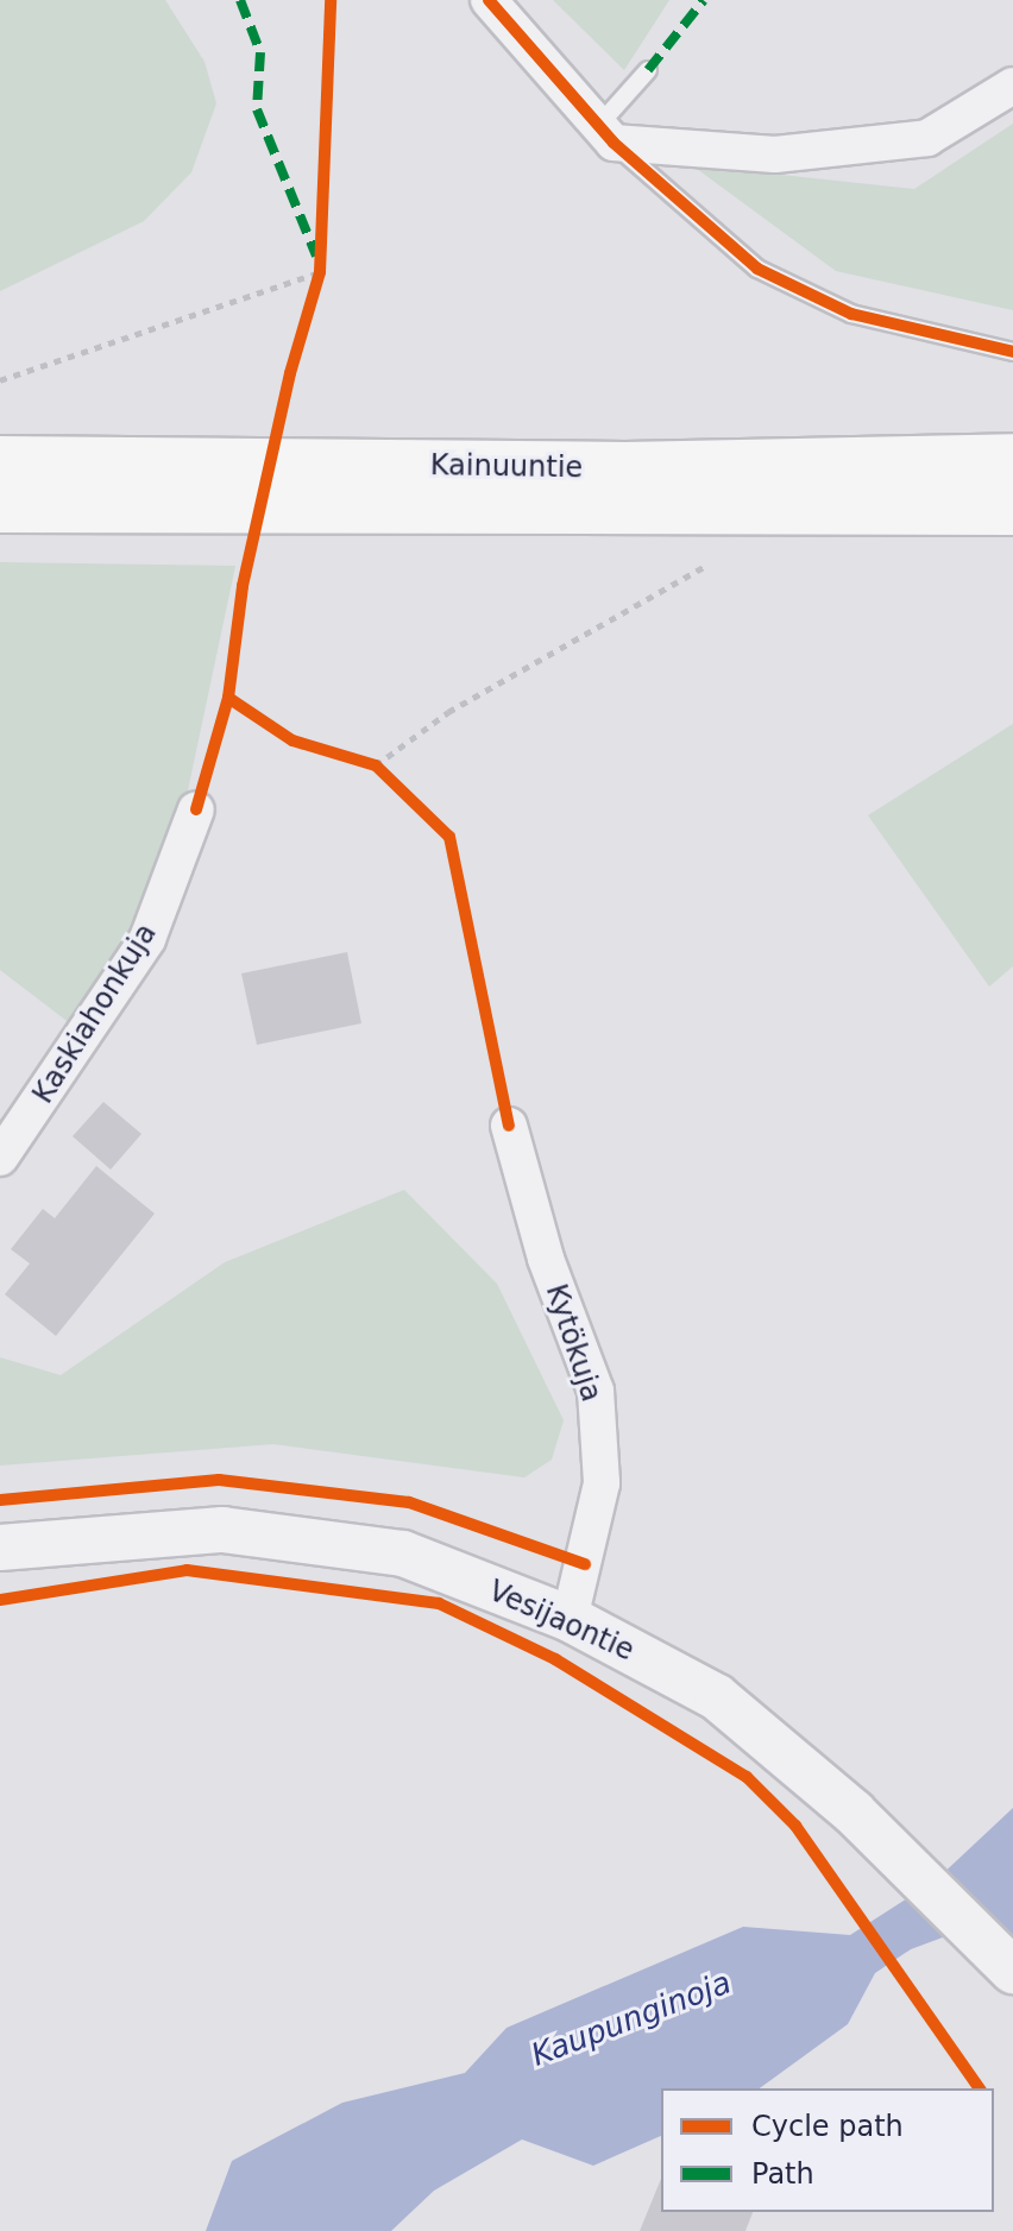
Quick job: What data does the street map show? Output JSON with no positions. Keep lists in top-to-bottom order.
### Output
{
  "streets": {
    "highway": ["Kainuuntie"],
    "street": ["Kaskiahonkuja", "Kytökuja", "Vesijaontie"]
  },
  "crossings": [
    ["Kytökuja", "Vesijaontie"]
  ],
  "water": ["Kaupunginoja"],
  "legend": ["Cycle path", "Path"]
}
